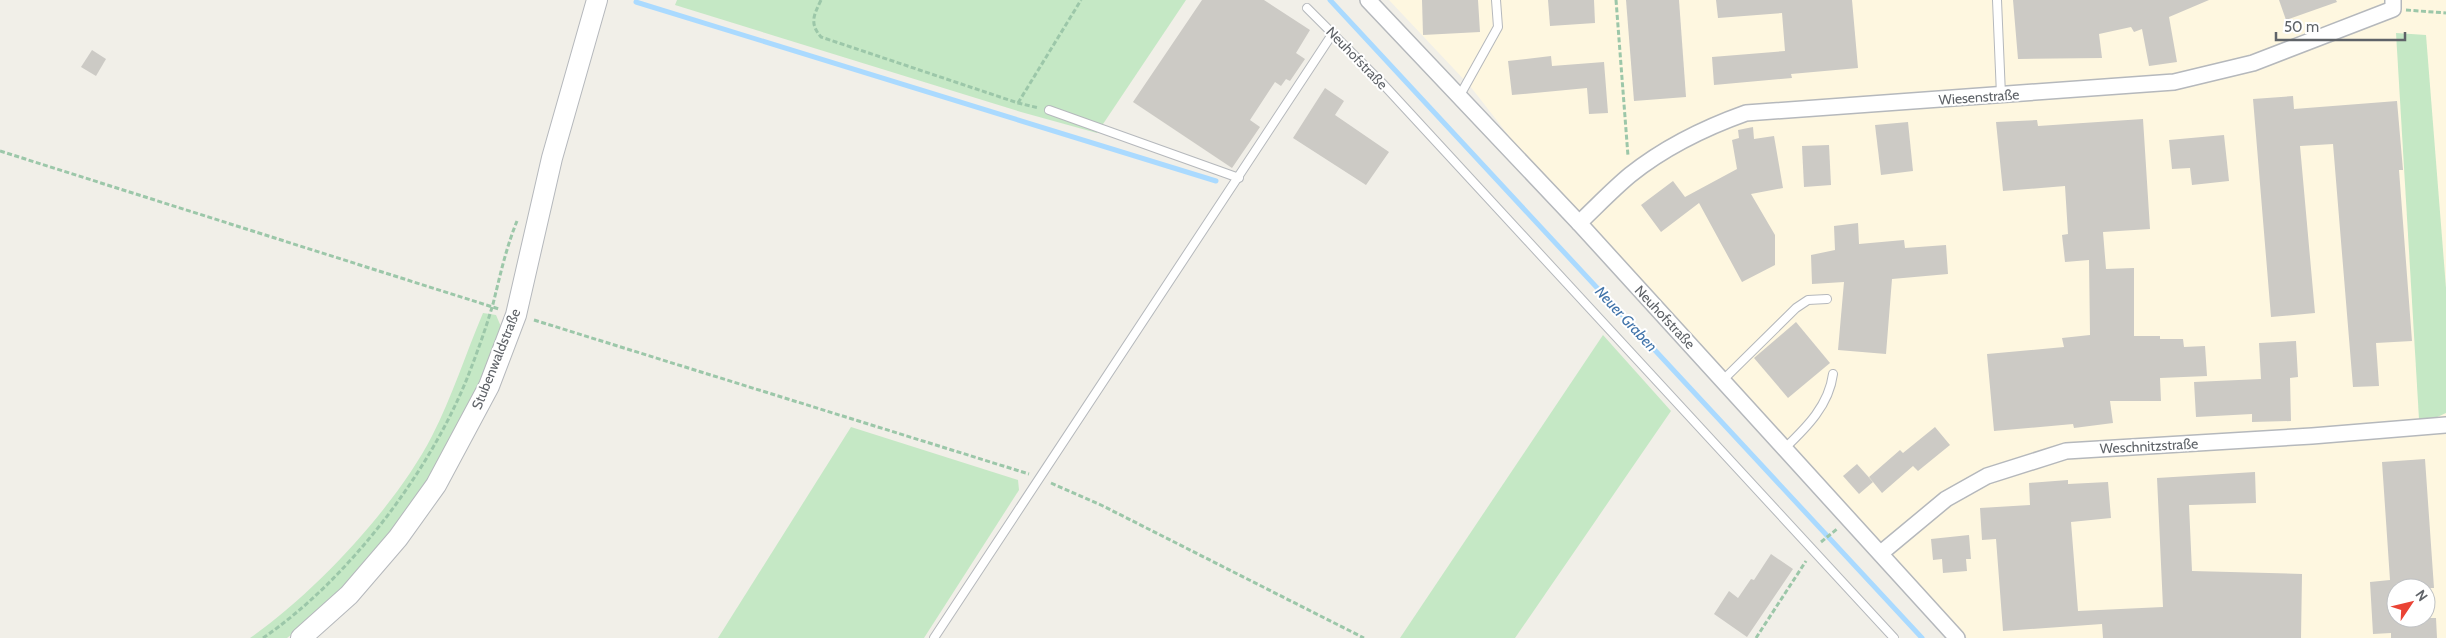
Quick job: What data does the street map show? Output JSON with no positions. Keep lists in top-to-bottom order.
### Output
{
  "streets": {
    "street": [
      "Neuhofstraße",
      "Wiesenstraße",
      "Stubenwaldstraße",
      "Weschnitzstraße"
    ]
  },
  "crossings": [
    ["Neuhofstraße", "Wiesenstraße"],
    ["Neuhofstraße", "Weschnitzstraße"]
  ],
  "water": ["Neuer Graben"],
  "scale_bar": "50 m",
  "north": "top right"
}
